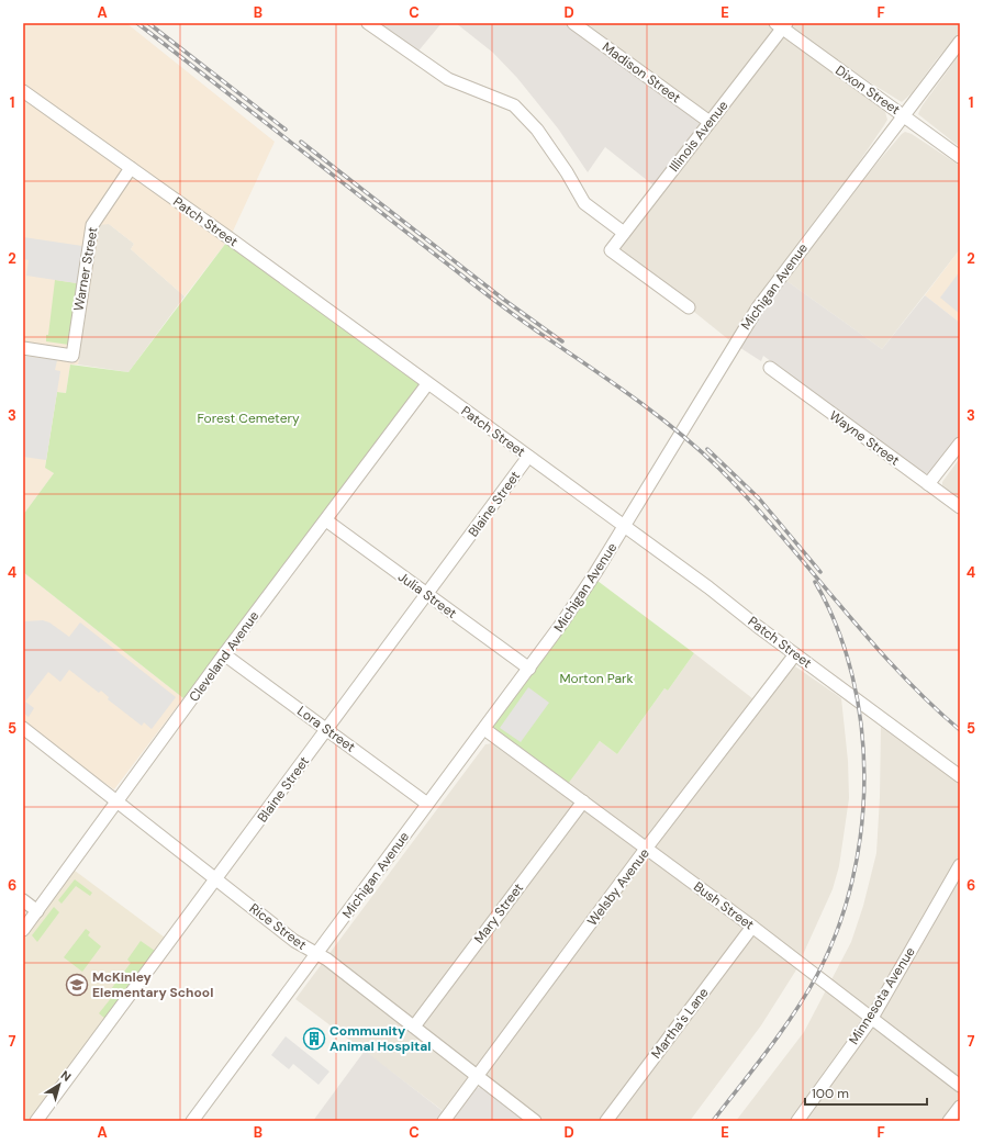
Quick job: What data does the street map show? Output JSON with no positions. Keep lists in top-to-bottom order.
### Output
{
  "streets": {
    "street": [
      "Madison Street",
      "Dixon Street",
      "Illinois Avenue",
      "Patch Street",
      "Warner Street",
      "Michigan Avenue",
      "Wayne Street",
      "Blaine Street",
      "Julia Street",
      "Cleveland Avenue",
      "Lora Street",
      "Welsby Avenue",
      "Bush Street",
      "Mary Street",
      "Rice Street",
      "Minnesota Avenue",
      "Martha's Lane"
    ]
  },
  "crossings": [
    ["Madison Street", "Illinois Avenue"],
    ["Dixon Street", "Illinois Avenue"],
    ["Dixon Street", "Michigan Avenue"],
    ["Patch Street", "Warner Street"],
    ["Patch Street", "Michigan Avenue"],
    ["Patch Street", "Blaine Street"],
    ["Patch Street", "Cleveland Avenue"],
    ["Patch Street", "Welsby Avenue"],
    ["Michigan Avenue", "Julia Street"],
    ["Michigan Avenue", "Lora Street"],
    ["Michigan Avenue", "Bush Street"],
    ["Michigan Avenue", "Rice Street"],
    ["Blaine Street", "Julia Street"],
    ["Blaine Street", "Lora Street"],
    ["Blaine Street", "Rice Street"],
    ["Julia Street", "Cleveland Avenue"],
    ["Cleveland Avenue", "Lora Street"],
    ["Cleveland Avenue", "Rice Street"],
    ["Welsby Avenue", "Bush Street"],
    ["Welsby Avenue", "Rice Street"],
    ["Bush Street", "Mary Street"],
    ["Bush Street", "Minnesota Avenue"],
    ["Bush Street", "Martha's Lane"],
    ["Mary Street", "Rice Street"]
  ],
  "parks": ["Forest Cemetery", "Morton Park"],
  "places": {
    "school or university": ["McKinley Elementary School"],
    "building": ["Community Animal Hospital"]
  },
  "scale_bar": "100 m",
  "north": "top right",
  "grid": {
    "columns": [
      "A",
      "B",
      "C",
      "D",
      "E",
      "F"
    ],
    "rows": [
      "1",
      "2",
      "3",
      "4",
      "5",
      "6",
      "7"
    ]
  }
}
